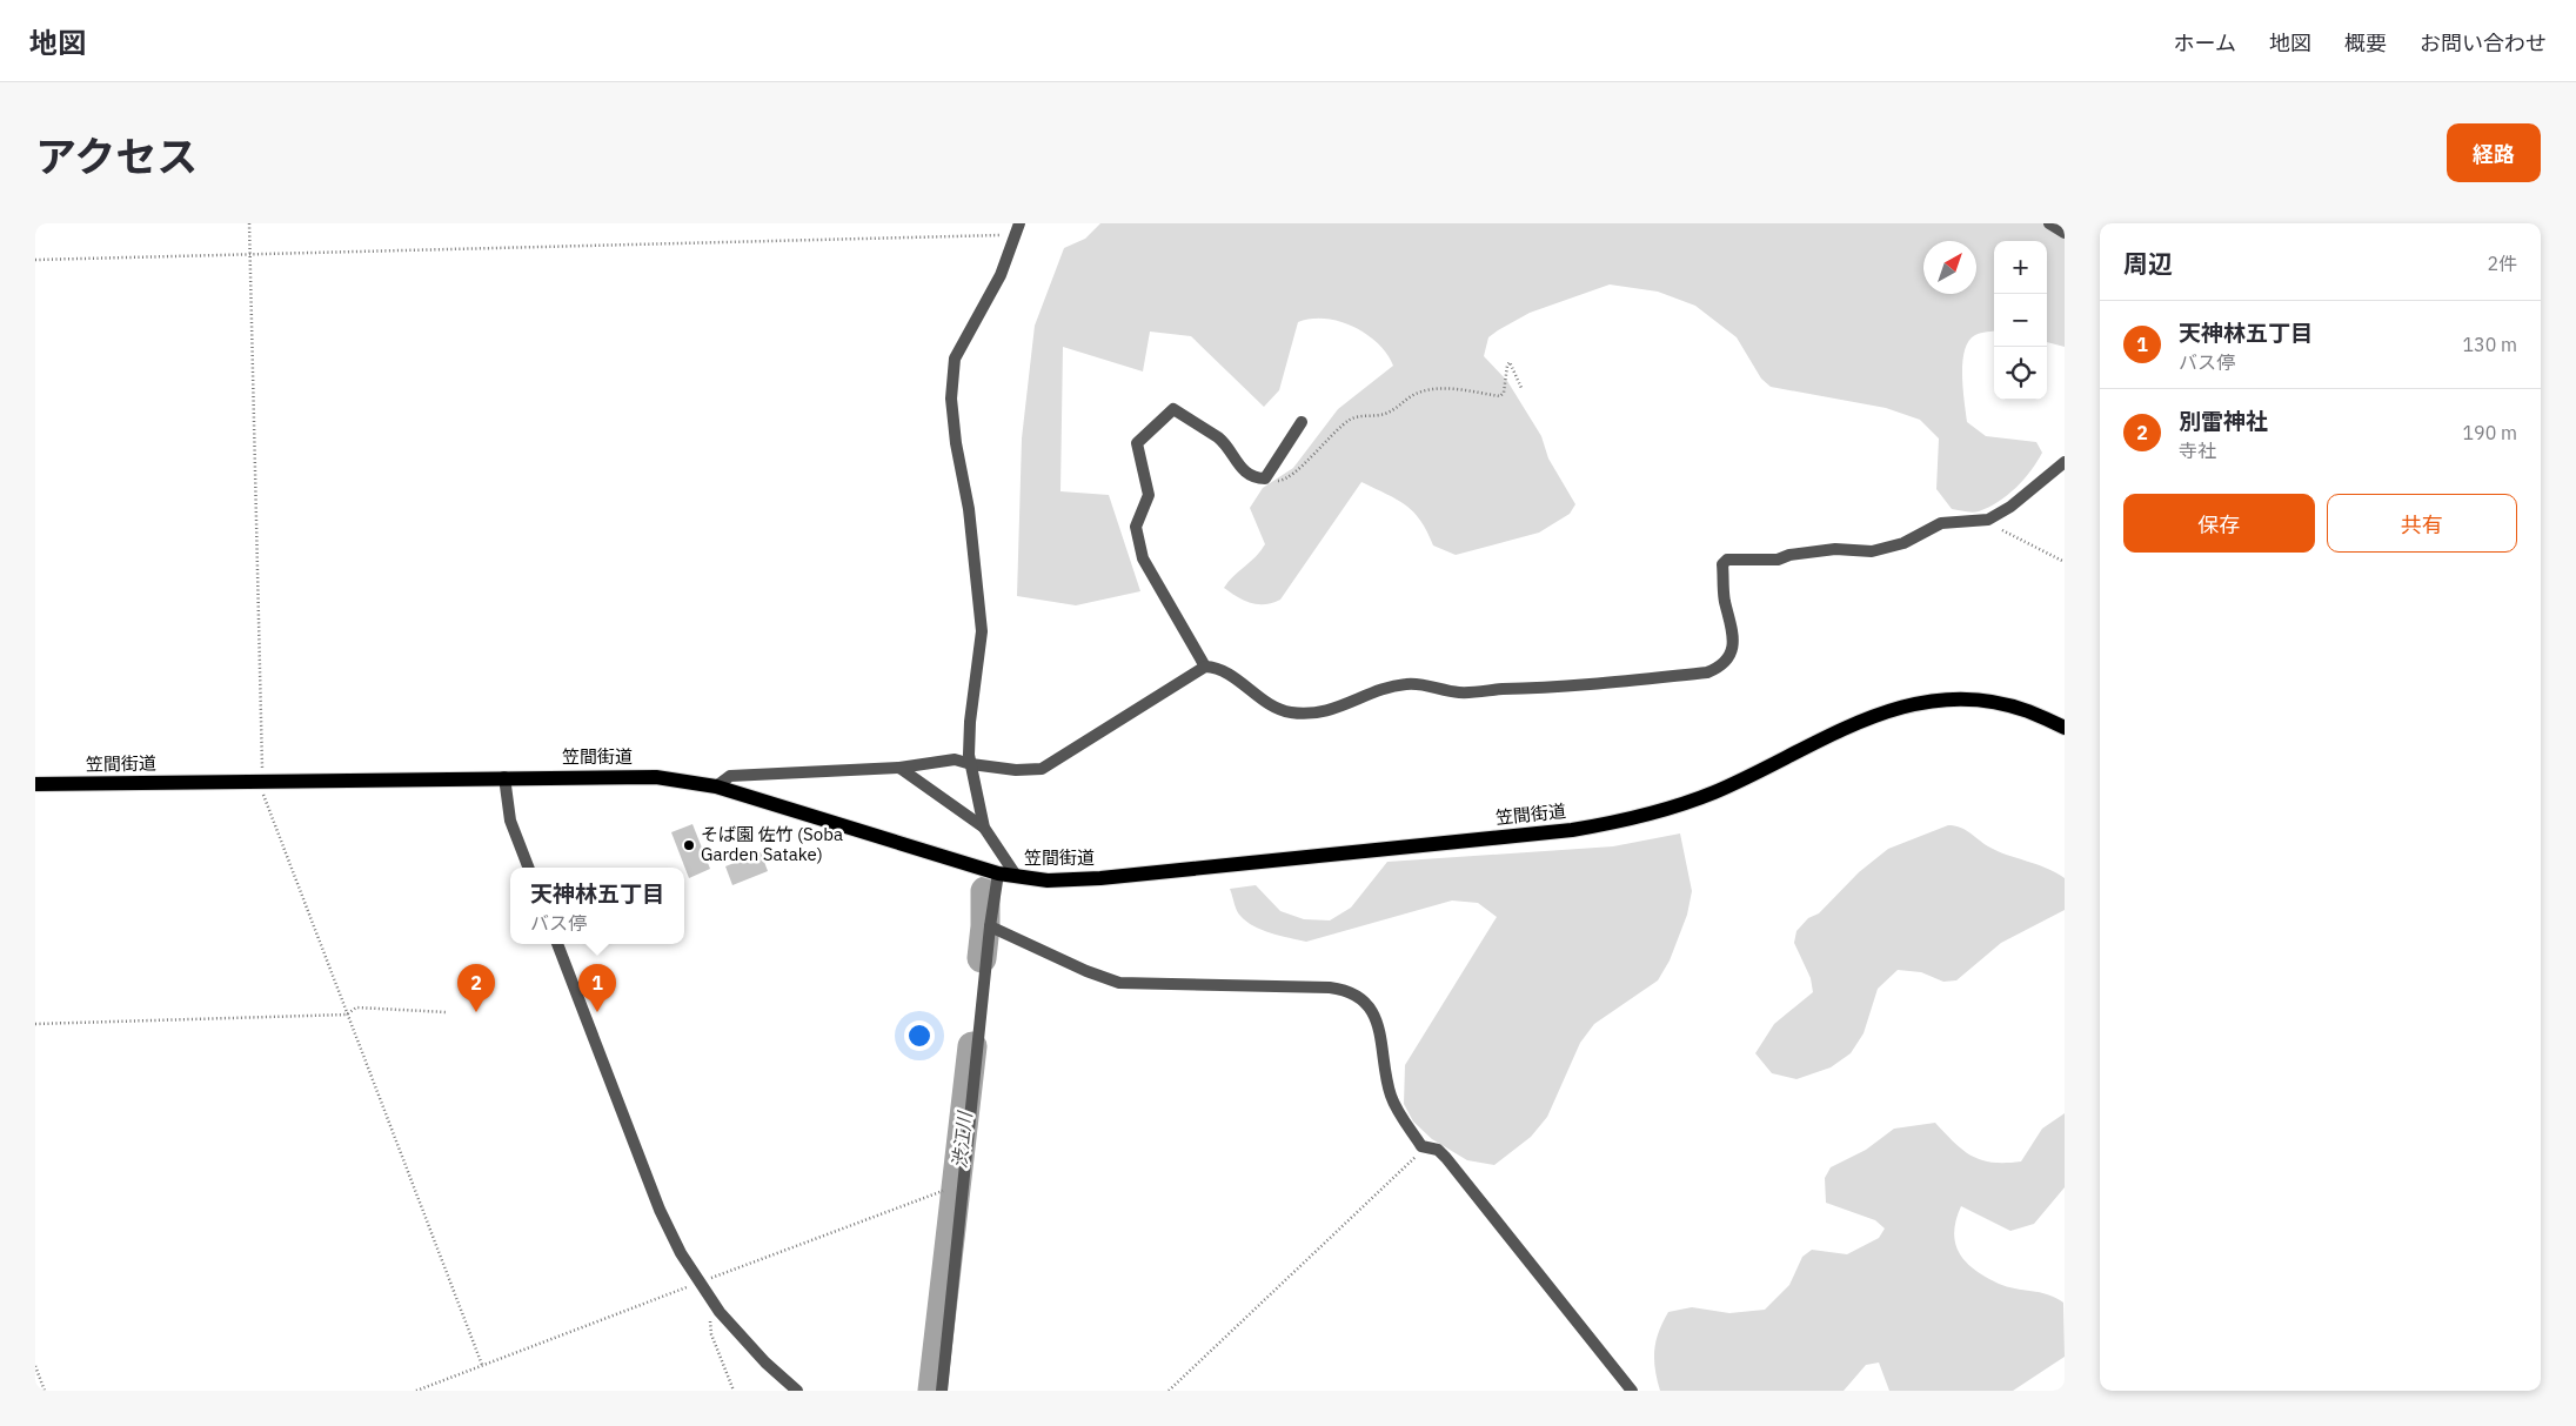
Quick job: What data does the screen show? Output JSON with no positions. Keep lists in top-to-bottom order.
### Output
{
  "streets": {
    "main road": ["笠間街道"]
  },
  "water": ["渋江川"],
  "places": ["そば園 佐竹 (Soba Garden Satake)"],
  "north": "top right",
  "page": {
    "header": "地図",
    "nav": [
      "ホーム",
      "地図",
      "概要",
      "お問い合わせ"
    ],
    "title": "アクセス",
    "buttons": [
      "経路",
      ["保存", "共有"]
    ],
    "heading": ["周辺", "2件"],
    "map_buttons": ["+", "−"],
    "list": [
      {
        "mark": "1",
        "name": "天神林五丁目",
        "note": "バス停",
        "value": "130 m"
      },
      {
        "mark": "2",
        "name": "別雷神社",
        "note": "寺社",
        "value": "190 m"
      }
    ],
    "popup": ["天神林五丁目", "バス停"],
    "pins": ["1", "2"]
  }
}
